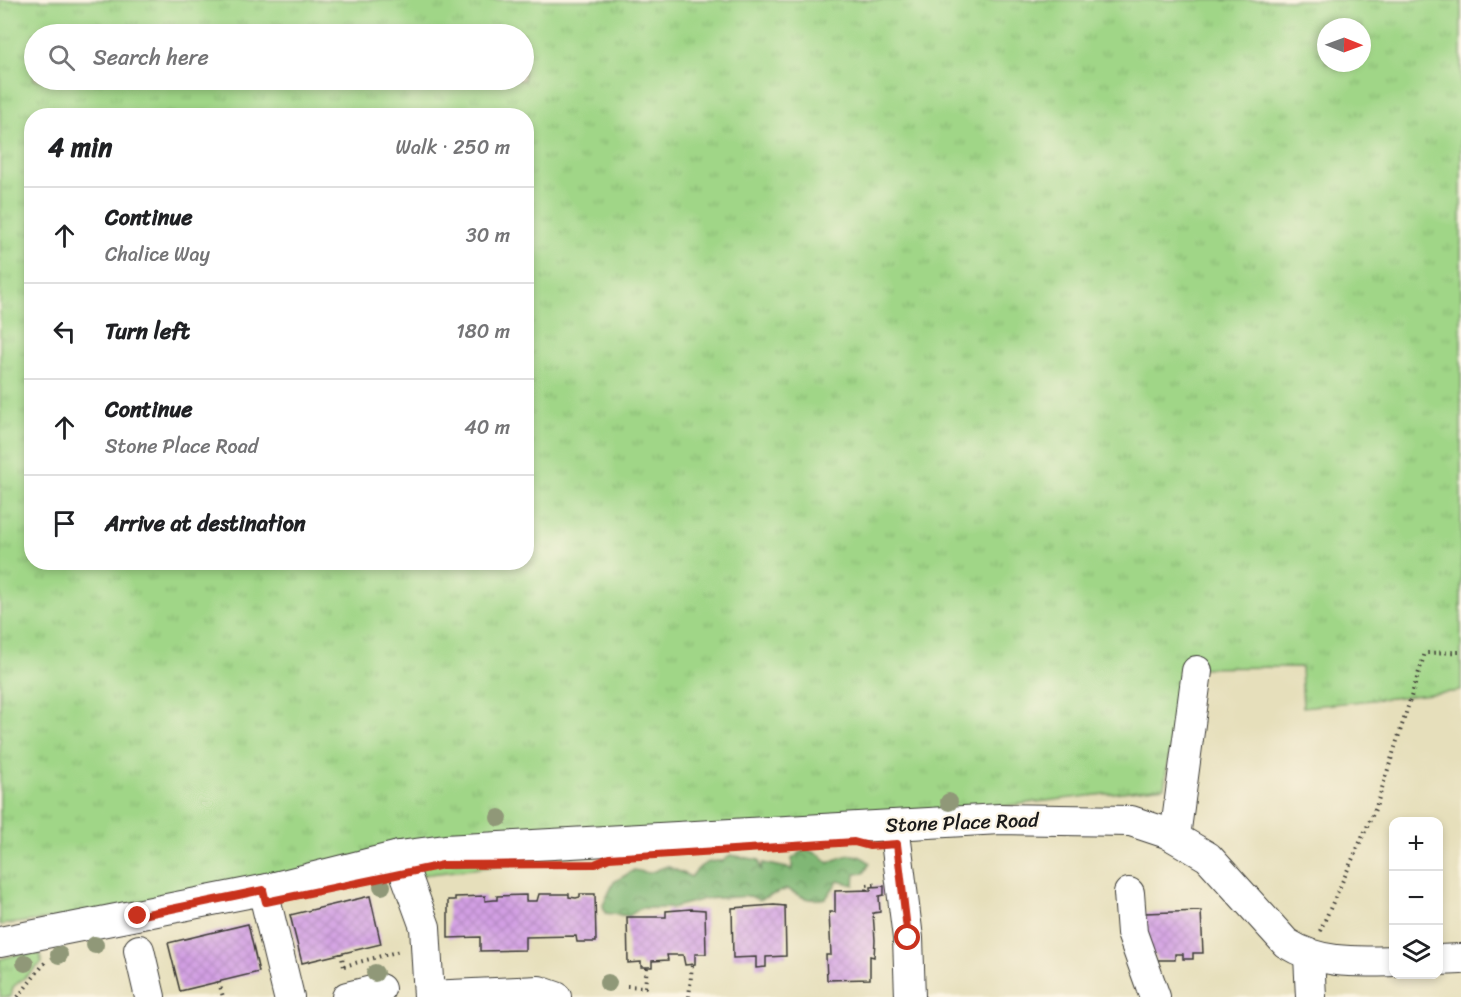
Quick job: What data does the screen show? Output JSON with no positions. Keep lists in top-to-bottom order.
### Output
{
  "streets": {
    "street": ["Stone Place Road"]
  },
  "north": "right",
  "page": {
    "search": "Search here",
    "heading": ["4 min", "Walk · 250 m"],
    "list": [
      ["Continue", "Chalice Way", "30 m"],
      ["Turn left", "180 m"],
      ["Continue", "Stone Place Road", "40 m"],
      "Arrive at destination"
    ],
    "map_buttons": ["+", "−"]
  }
}
